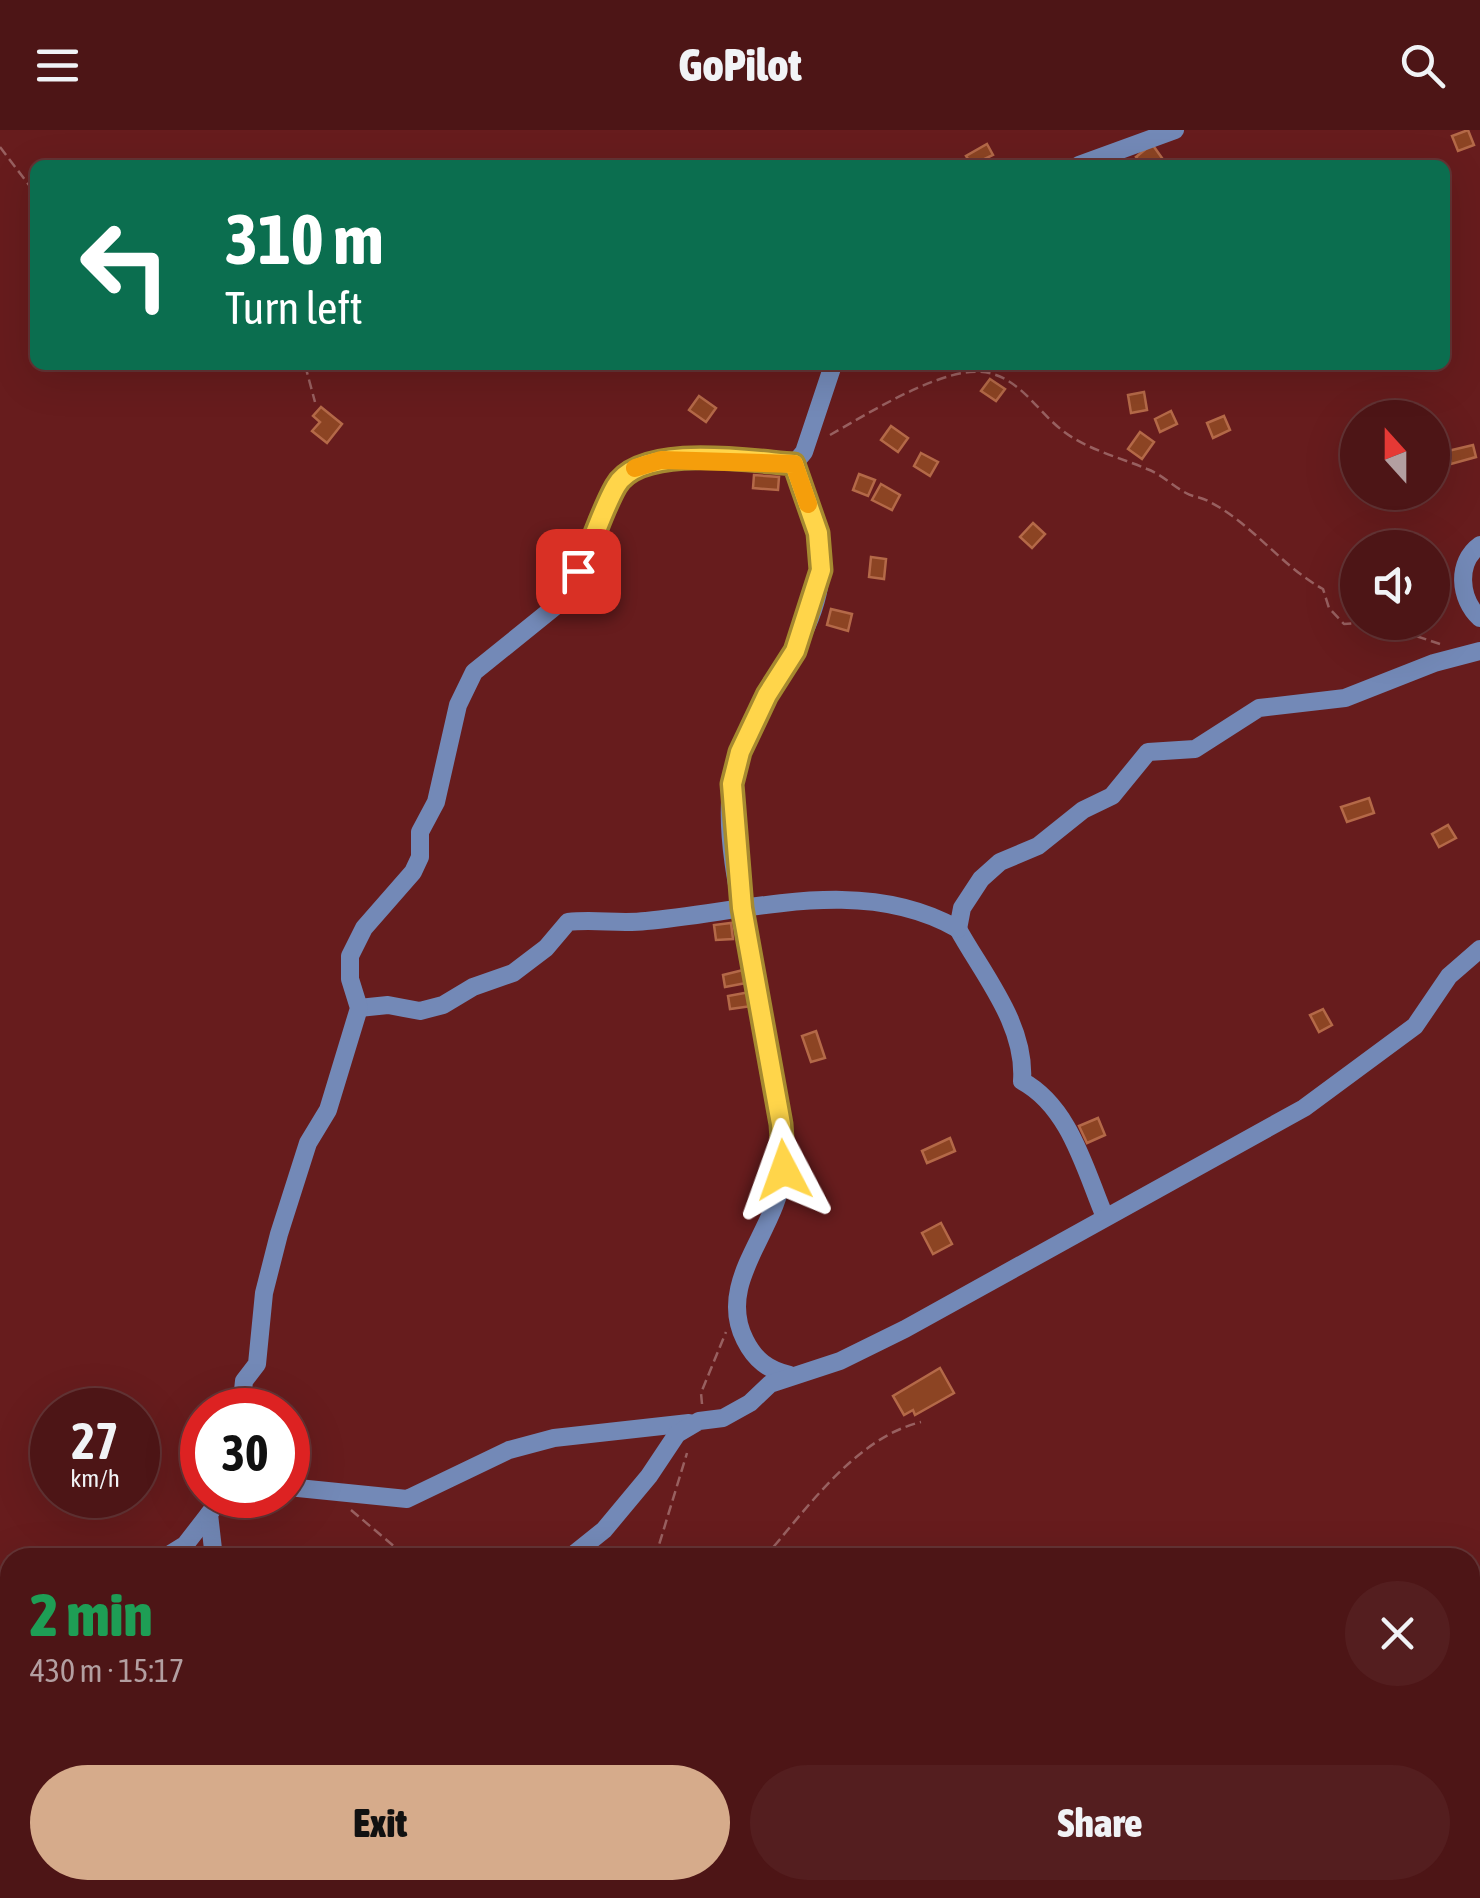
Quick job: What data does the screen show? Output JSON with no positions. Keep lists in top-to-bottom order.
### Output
{
  "north": "top",
  "page": {
    "header": "GoPilot",
    "turn": ["310 m", "Turn left"],
    "speed": "27 km/h",
    "limit": "30",
    "heading": ["2 min", "430 m · 15:17"],
    "buttons": ["Exit", "Share"]
  }
}
